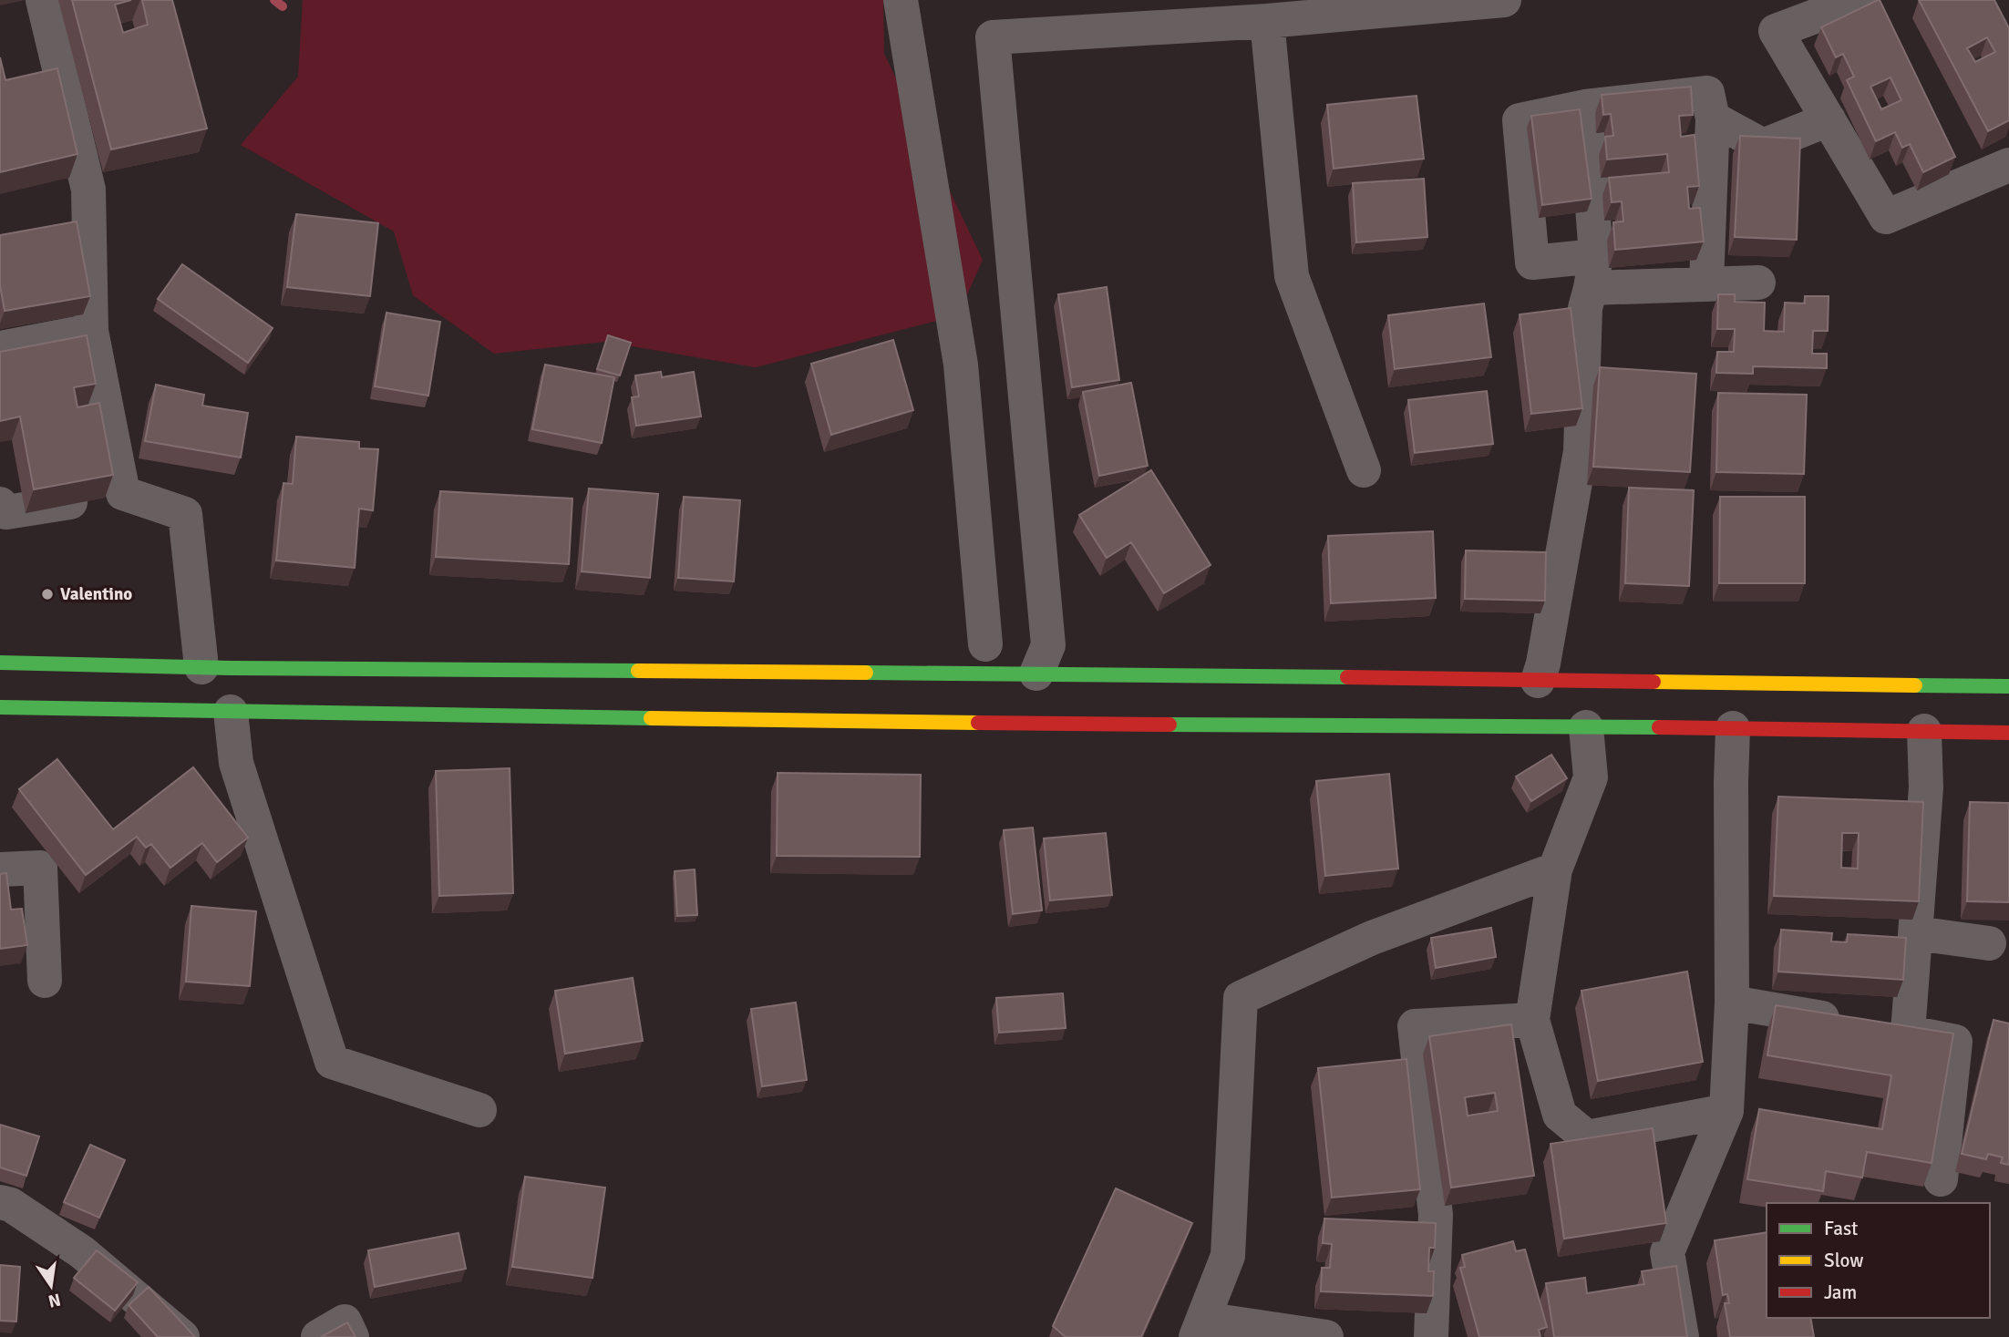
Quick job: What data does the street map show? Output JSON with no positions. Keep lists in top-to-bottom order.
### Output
{
  "places": ["Valentino"],
  "legend": ["Fast", "Slow", "Jam"],
  "north": "bottom"
}
